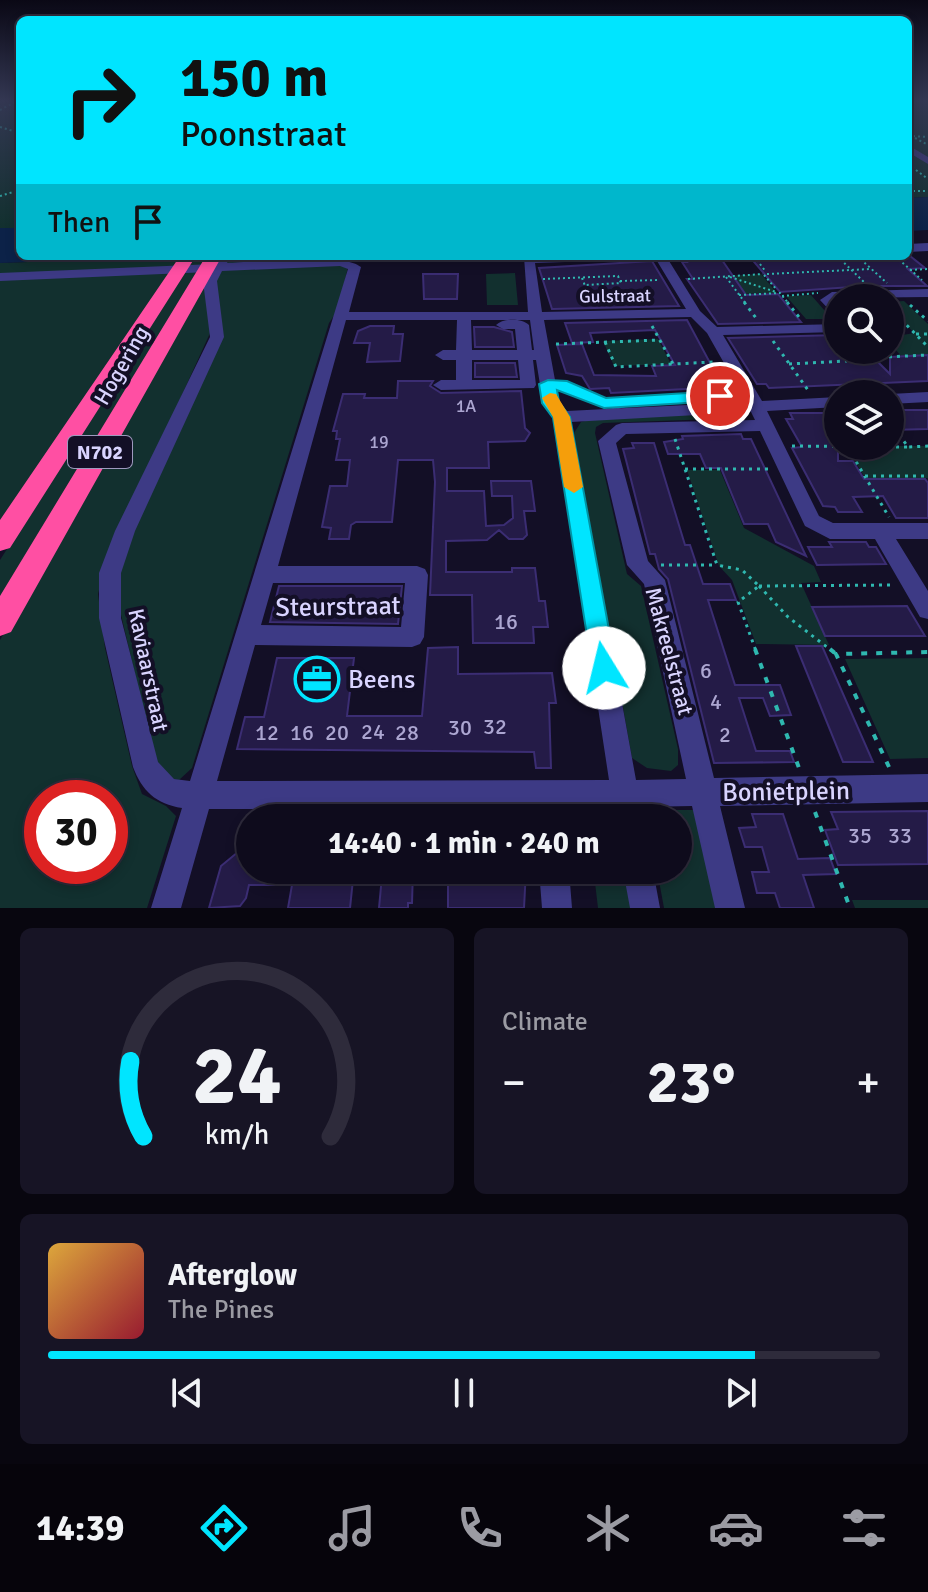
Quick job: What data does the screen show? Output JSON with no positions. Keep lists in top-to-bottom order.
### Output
{
  "streets": {
    "highway": ["Hogering", "N702"],
    "street": [
      "Gulstraat",
      "Steurstraat",
      "Makreelstraat",
      "Kaviaarstraat",
      "Bonietplein"
    ]
  },
  "crossings": [
    ["Hogering", "Kaviaarstraat"],
    ["Steurstraat", "Kaviaarstraat"],
    ["Steurstraat", "Bonietplein"],
    ["Makreelstraat", "Bonietplein"],
    ["Kaviaarstraat", "Bonietplein"]
  ],
  "places": {
    "office": ["Beens"]
  },
  "house_numbers": [
    "1A",
    "19",
    "16",
    "6",
    "4",
    "32",
    "30",
    "24",
    "12",
    "16",
    "20",
    "28",
    "2",
    "35",
    "33"
  ],
  "page": {
    "turn": ["150 m", "Poonstraat"],
    "then": "Then",
    "limit": "30",
    "trip": "14:40 · 1 min · 240 m",
    "tile": "Climate",
    "heat": ["−", "23°", "+"],
    "song": ["Afterglow", "The Pines"],
    "tabs": "14:39",
    "gauge": ["24", "km/h"]
  }
}
